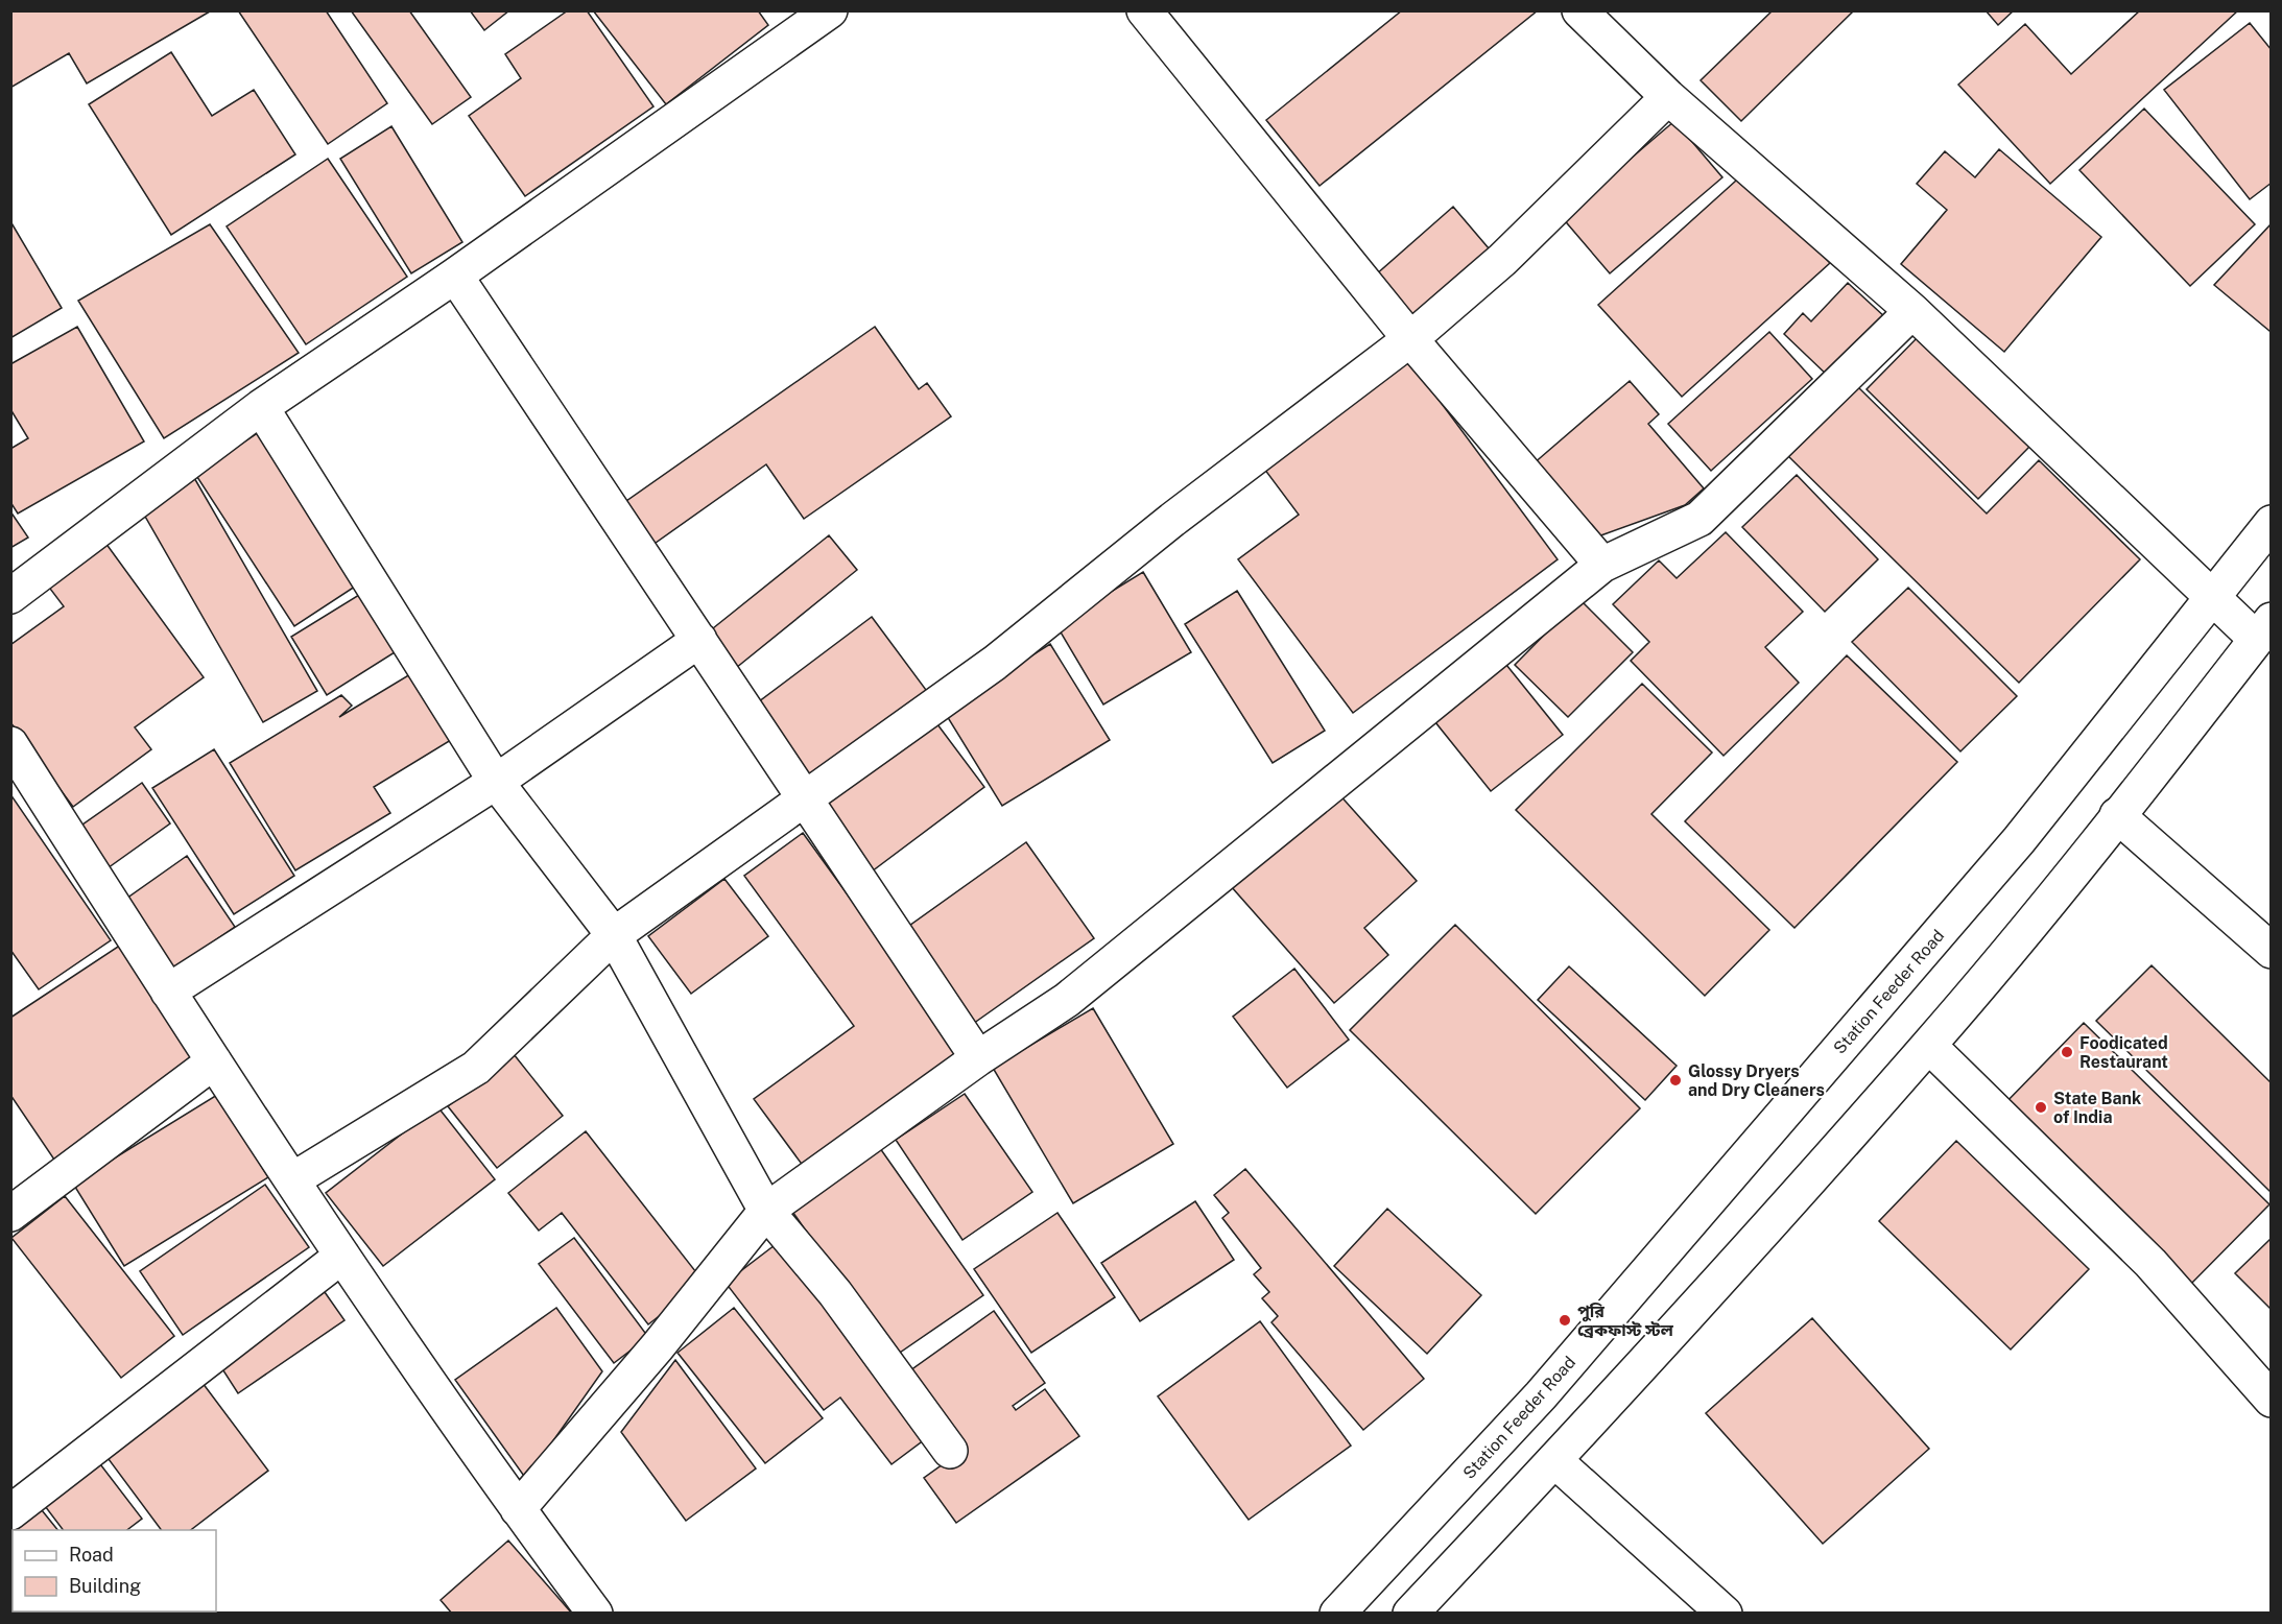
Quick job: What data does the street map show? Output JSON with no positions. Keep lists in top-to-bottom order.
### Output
{
  "streets": {
    "street": ["Station Feeder Road"]
  },
  "places": [
    "Foodicated Restaurant",
    "Glossy Dryers and Dry Cleaners",
    "State Bank of India",
    "পুরি ব্রেকফাস্ট স্টল"
  ],
  "legend": ["Road", "Building"]
}
